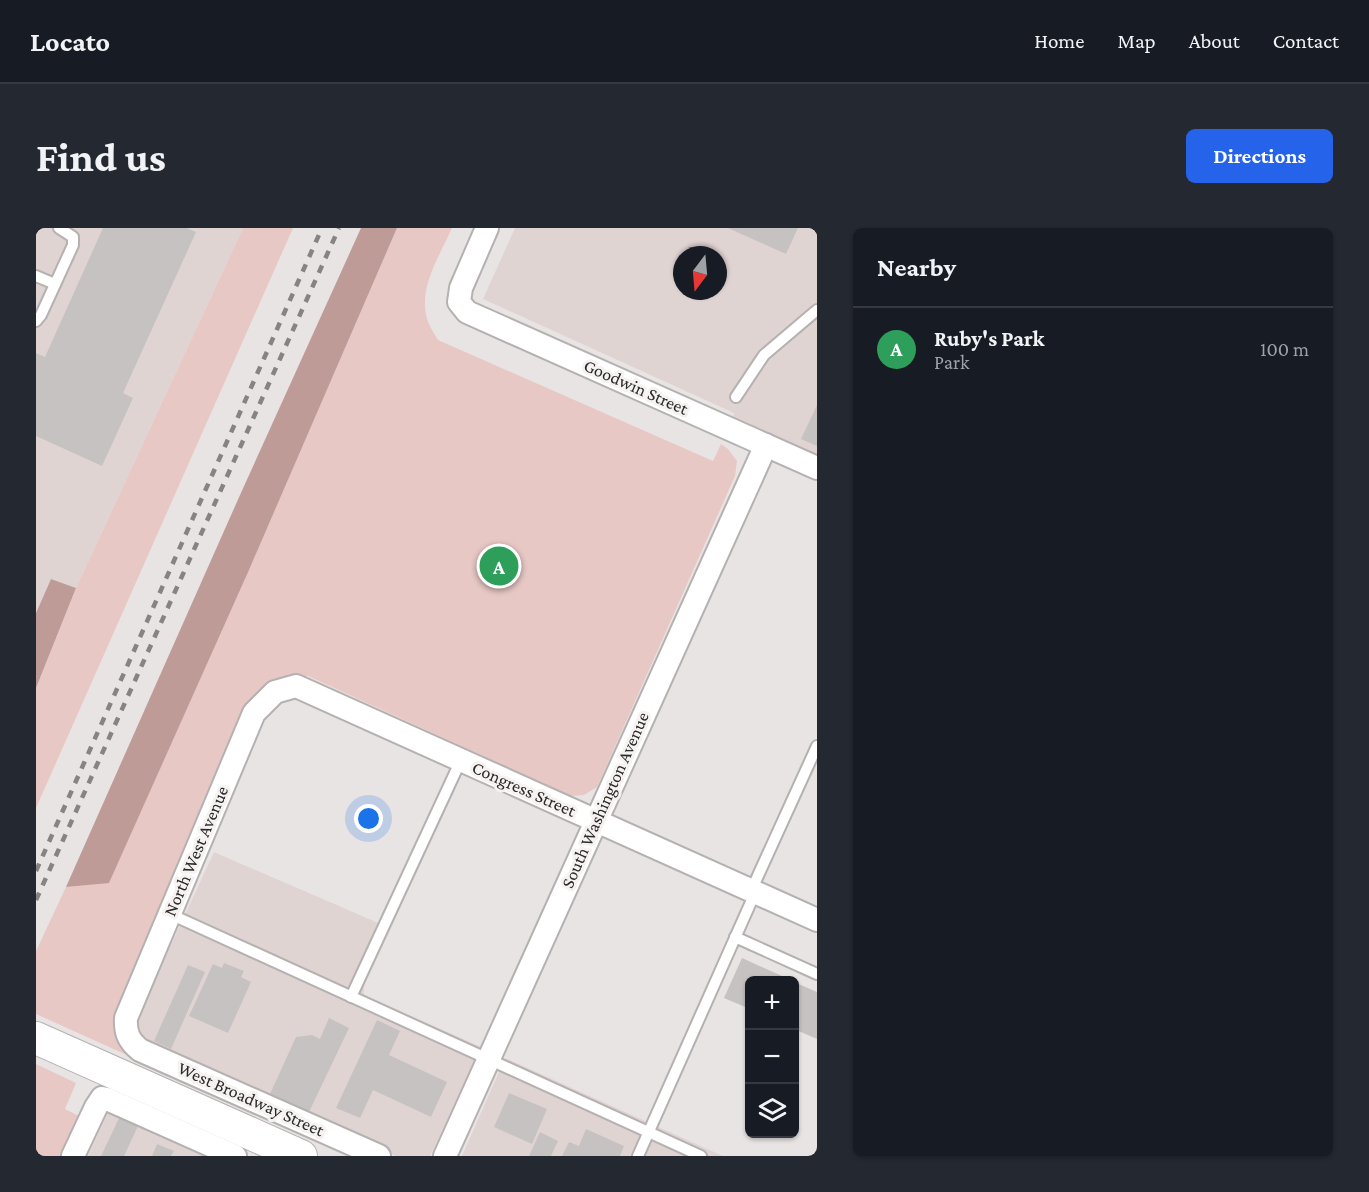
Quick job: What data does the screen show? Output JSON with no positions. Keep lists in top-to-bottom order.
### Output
{
  "streets": {
    "main road": ["West Broadway Street"],
    "street": [
      "Goodwin Street",
      "Congress Street",
      "South Washington Avenue",
      "North West Avenue"
    ]
  },
  "crossings": [
    ["Goodwin Street", "South Washington Avenue"],
    ["Congress Street", "South Washington Avenue"],
    ["Congress Street", "North West Avenue"],
    ["North West Avenue", "West Broadway Street"]
  ],
  "north": "bottom",
  "page": {
    "header": "Locato",
    "nav": [
      "Home",
      "Map",
      "About",
      "Contact"
    ],
    "buttons": "Directions",
    "title": "Find us",
    "heading": "Nearby",
    "list": [
      {
        "mark": "A",
        "name": "Ruby's Park",
        "note": "Park",
        "value": "100 m"
      }
    ],
    "pins": "A",
    "map_buttons": ["+", "−"]
  }
}
